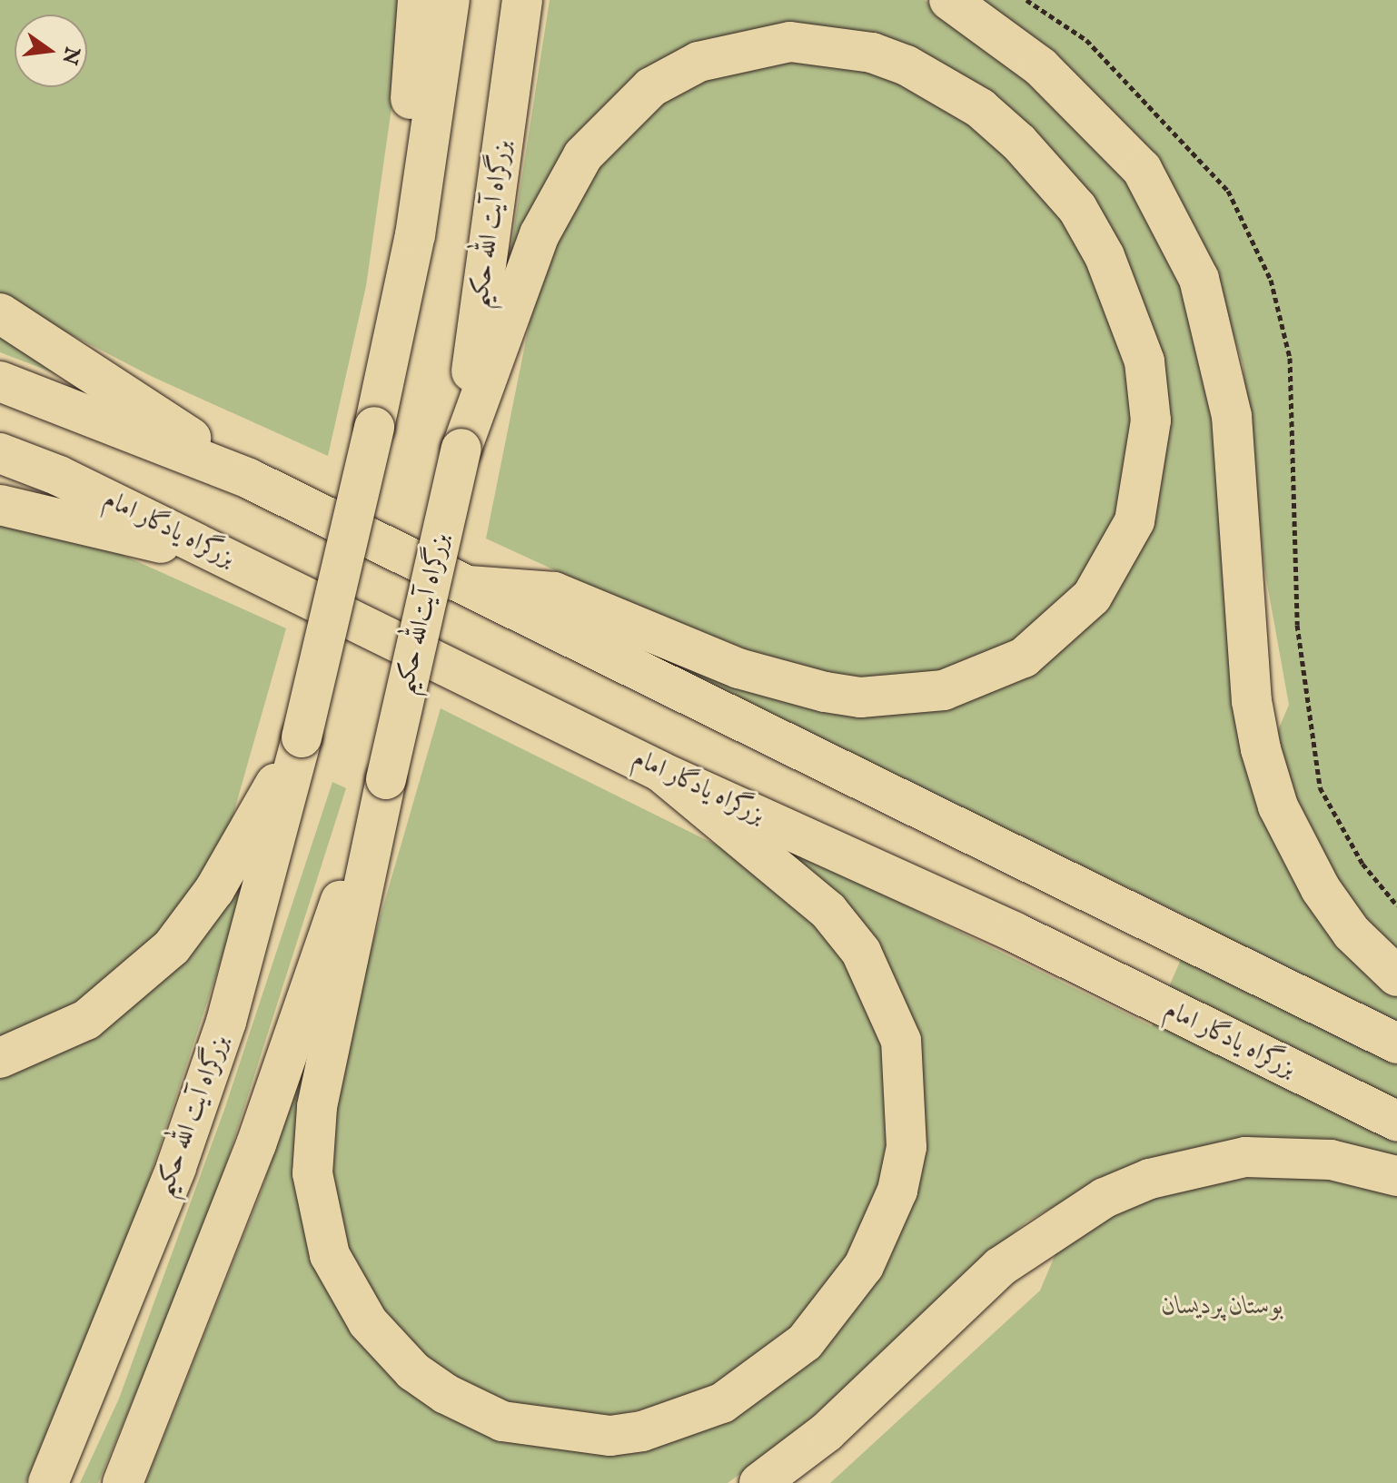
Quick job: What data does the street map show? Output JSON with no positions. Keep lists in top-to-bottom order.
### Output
{
  "streets": {
    "highway": ["بزرگراه آیت الله حکیم", "بزرگراه یادگار امام", "بزرگراه آیت‌الله حکیم"]
  },
  "crossings": [
    ["بزرگراه آیت الله حکیم", "بزرگراه آیت‌الله حکیم"]
  ],
  "parks": ["بوستان پردیسان"],
  "north": "right"
}
